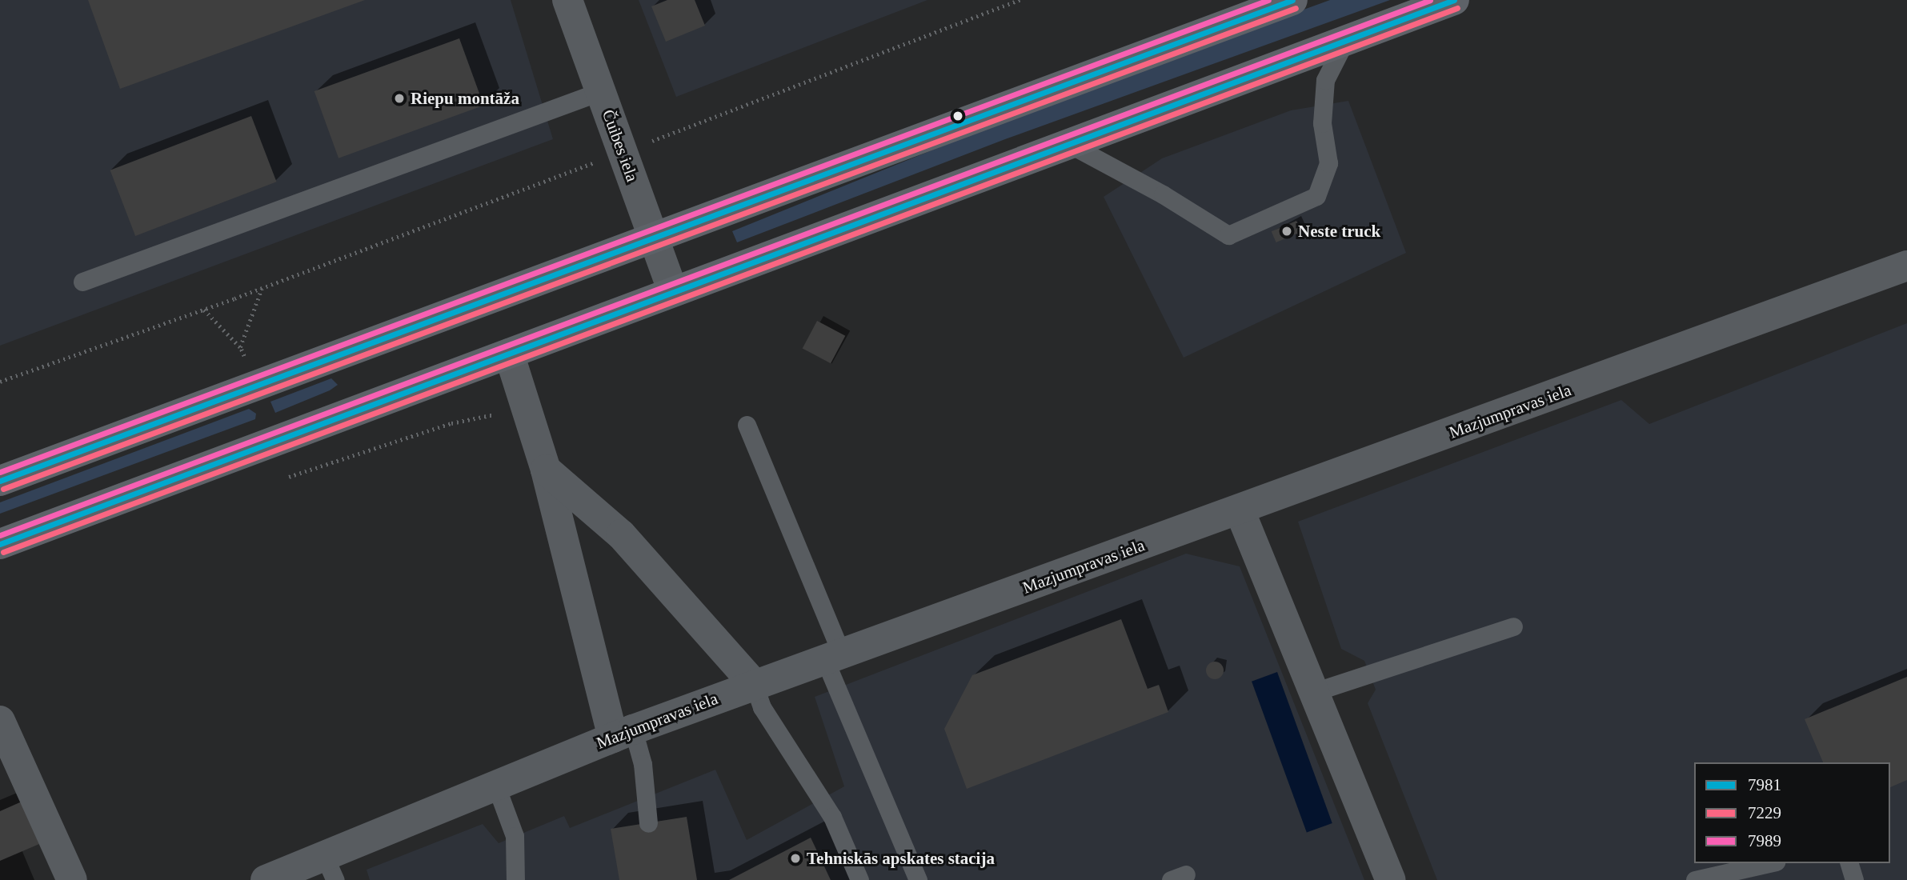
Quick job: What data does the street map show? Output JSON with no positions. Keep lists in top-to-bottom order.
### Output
{
  "streets": {
    "street": ["Čuibes iela", "Mazjumpravas iela"]
  },
  "places": ["Riepu montāža", "Neste truck", "Tehniskās apskates stacija"],
  "lines": ["transit line 7981", "transit line 7989", "transit line 7229"],
  "legend": ["7981", "7229", "7989"]
}
